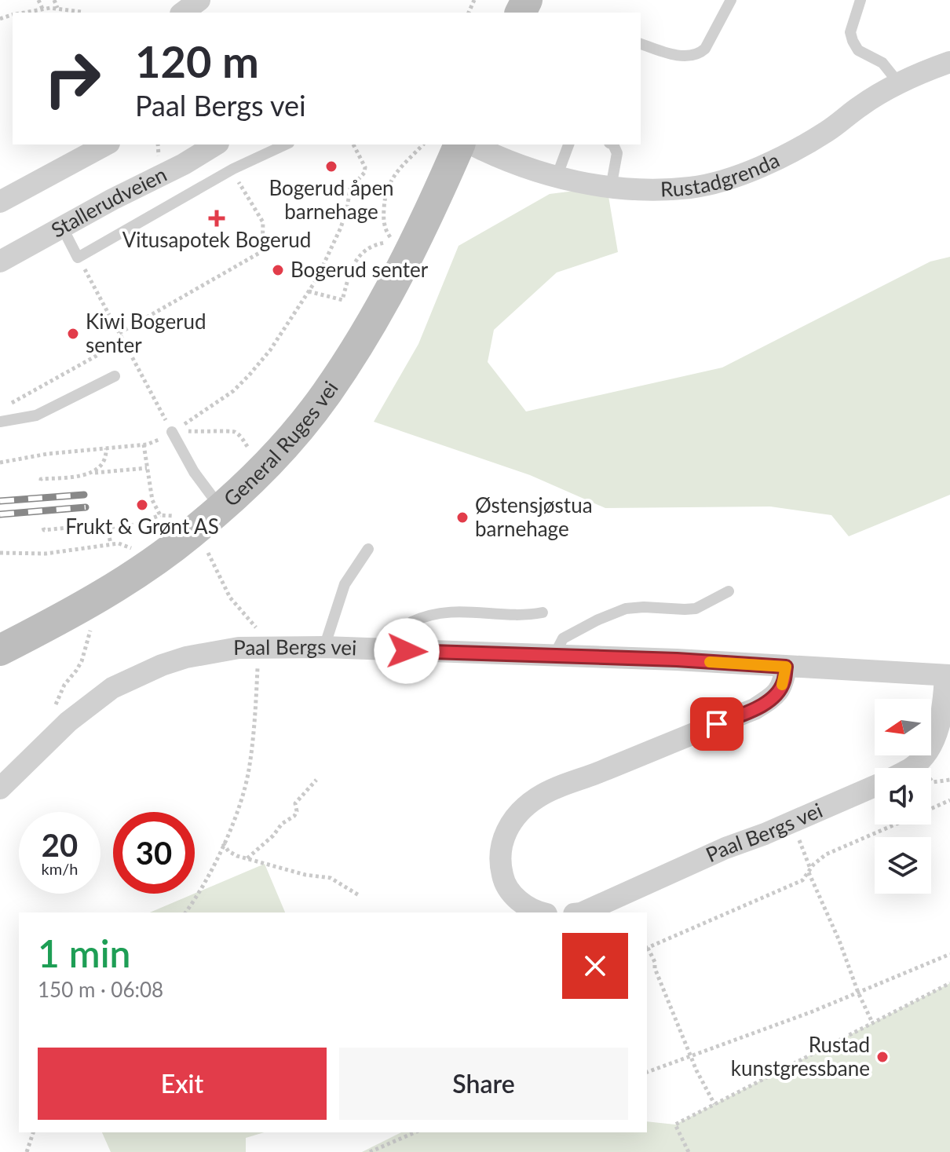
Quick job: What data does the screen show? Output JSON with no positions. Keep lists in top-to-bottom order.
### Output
{
  "streets": {
    "main road": ["General Ruges vei"],
    "street": ["Rustadgrenda", "Stallerudveien", "Paal Bergs vei"]
  },
  "places": {
    "other": [
      "Bogerud åpen barnehage",
      "Bogerud senter",
      "Kiwi Bogerud senter",
      "Frukt & Grønt AS",
      "Østensjøstua barnehage",
      "Rustad kunstgressbane"
    ],
    "health": ["Vitusapotek Bogerud"]
  },
  "north": "left",
  "page": {
    "turn": ["120 m", "Paal Bergs vei"],
    "speed": "20 km/h",
    "limit": "30",
    "heading": ["1 min", "150 m · 06:08"],
    "buttons": ["Exit", "Share"]
  }
}
